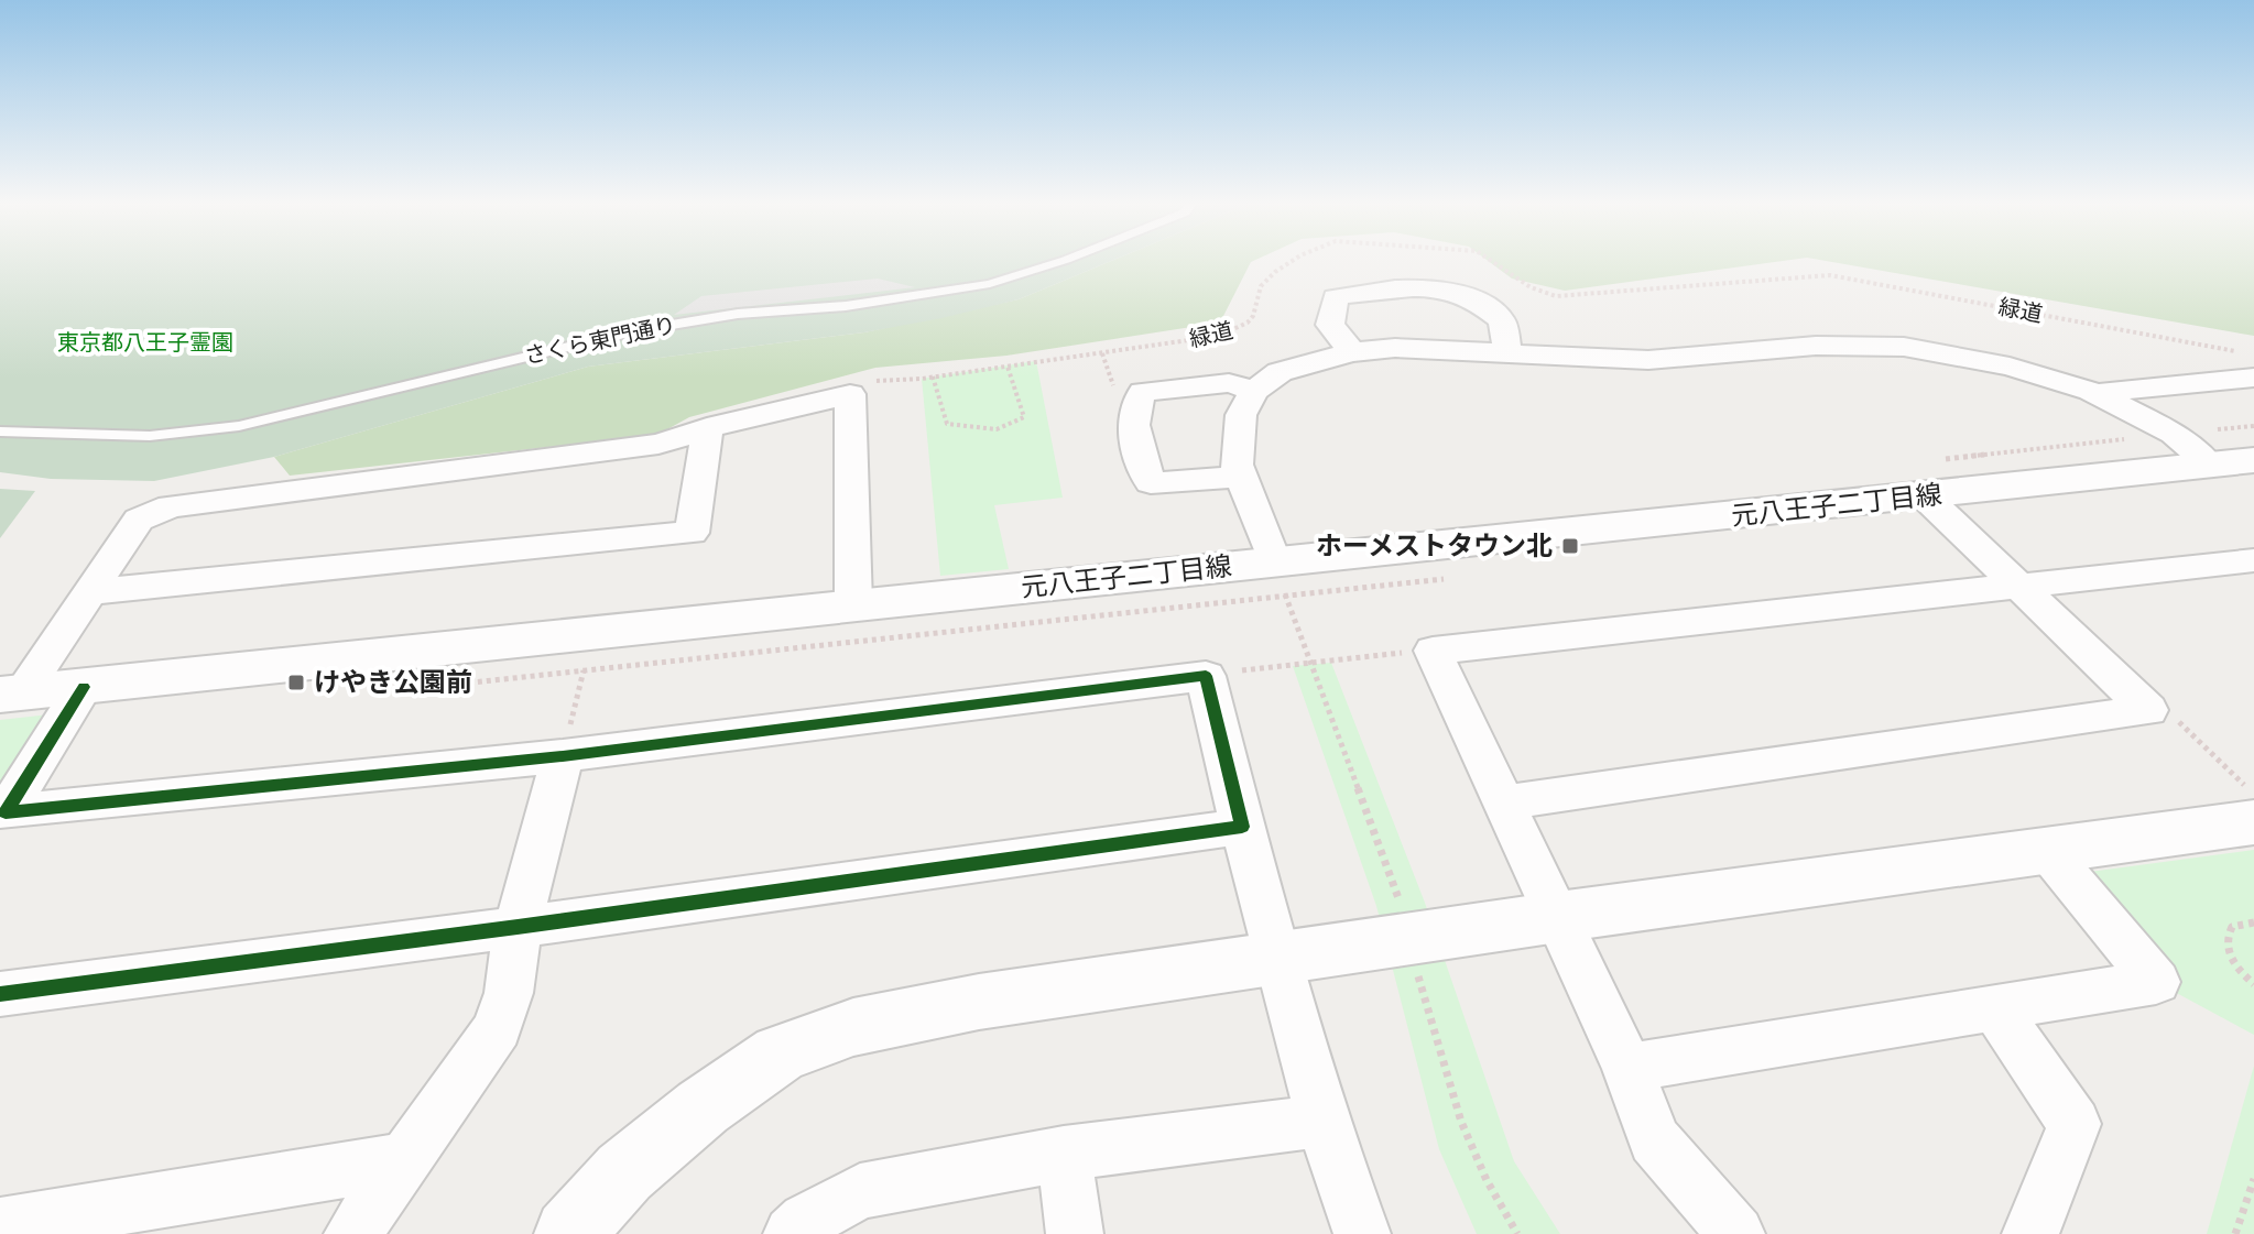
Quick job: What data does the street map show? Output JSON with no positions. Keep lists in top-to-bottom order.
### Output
{
  "streets": {
    "street": ["元八王子二丁目線"],
    "lane": ["さくら東門通り"],
    "path": ["緑道"]
  },
  "parks": ["東京都八王子霊園"],
  "places": {
    "transit": ["ホーメストタウン北", "けやき公園前"]
  }
}
